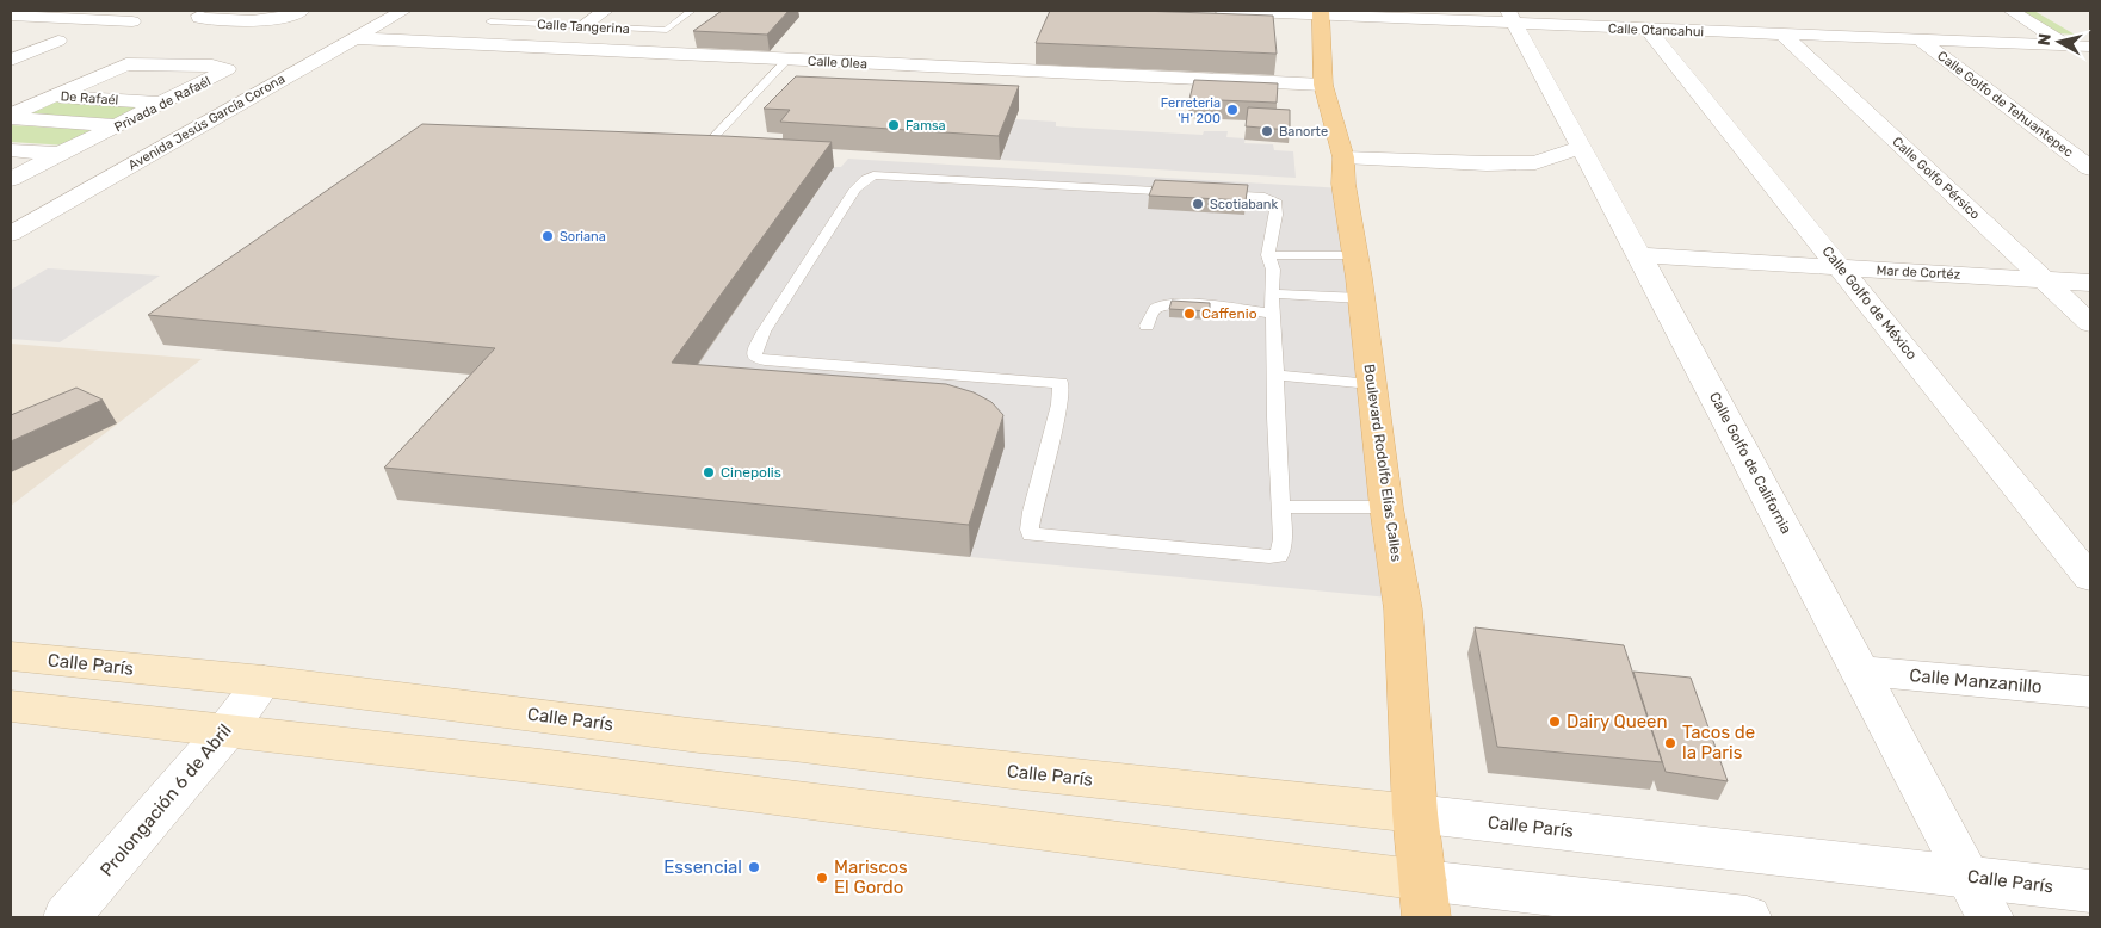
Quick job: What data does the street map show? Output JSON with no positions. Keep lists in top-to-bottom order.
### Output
{
  "streets": {
    "main road": ["Boulevard Rodolfo Elías Calles", "Calle París"],
    "street": [
      "Calle Otancahui",
      "Calle Olea",
      "De Rafaél",
      "Privada de Rafaél",
      "Calle Golfo de Tehuantepec",
      "Avenida Jesús García Corona",
      "Calle Golfo Pérsico",
      "Mar de Cortéz",
      "Calle Golfo de México",
      "Calle Golfo de California",
      "Calle Manzanillo",
      "Prolongación 6 de Abril"
    ],
    "lane": ["Calle Tangerina"]
  },
  "crossings": [
    ["Calle Otancahui", "Calle Golfo de Tehuantepec"],
    ["Calle Otancahui", "Calle Golfo Pérsico"],
    ["Calle Otancahui", "Calle Golfo de México"],
    ["Calle Otancahui", "Boulevard Rodolfo Elías Calles"],
    ["Calle Otancahui", "Calle Golfo de California"],
    ["Calle Olea", "Avenida Jesús García Corona"],
    ["Calle Olea", "Boulevard Rodolfo Elías Calles"],
    ["De Rafaél", "Privada de Rafaél"],
    ["Calle Golfo Pérsico", "Mar de Cortéz"],
    ["Mar de Cortéz", "Calle Golfo de México"],
    ["Mar de Cortéz", "Calle Golfo de California"],
    ["Boulevard Rodolfo Elías Calles", "Calle París"],
    ["Calle Golfo de California", "Calle París"],
    ["Calle Golfo de California", "Calle Manzanillo"],
    ["Calle París", "Prolongación 6 de Abril"]
  ],
  "places": [
    "Ferreteria 'H' 200",
    "Famsa",
    "Banorte",
    "Scotiabank",
    "Soriana",
    "Caffenio",
    "Cinepolis",
    "Dairy Queen",
    "Tacos de la Paris",
    "Essencial",
    "Mariscos El Gordo"
  ],
  "north": "left"
}
